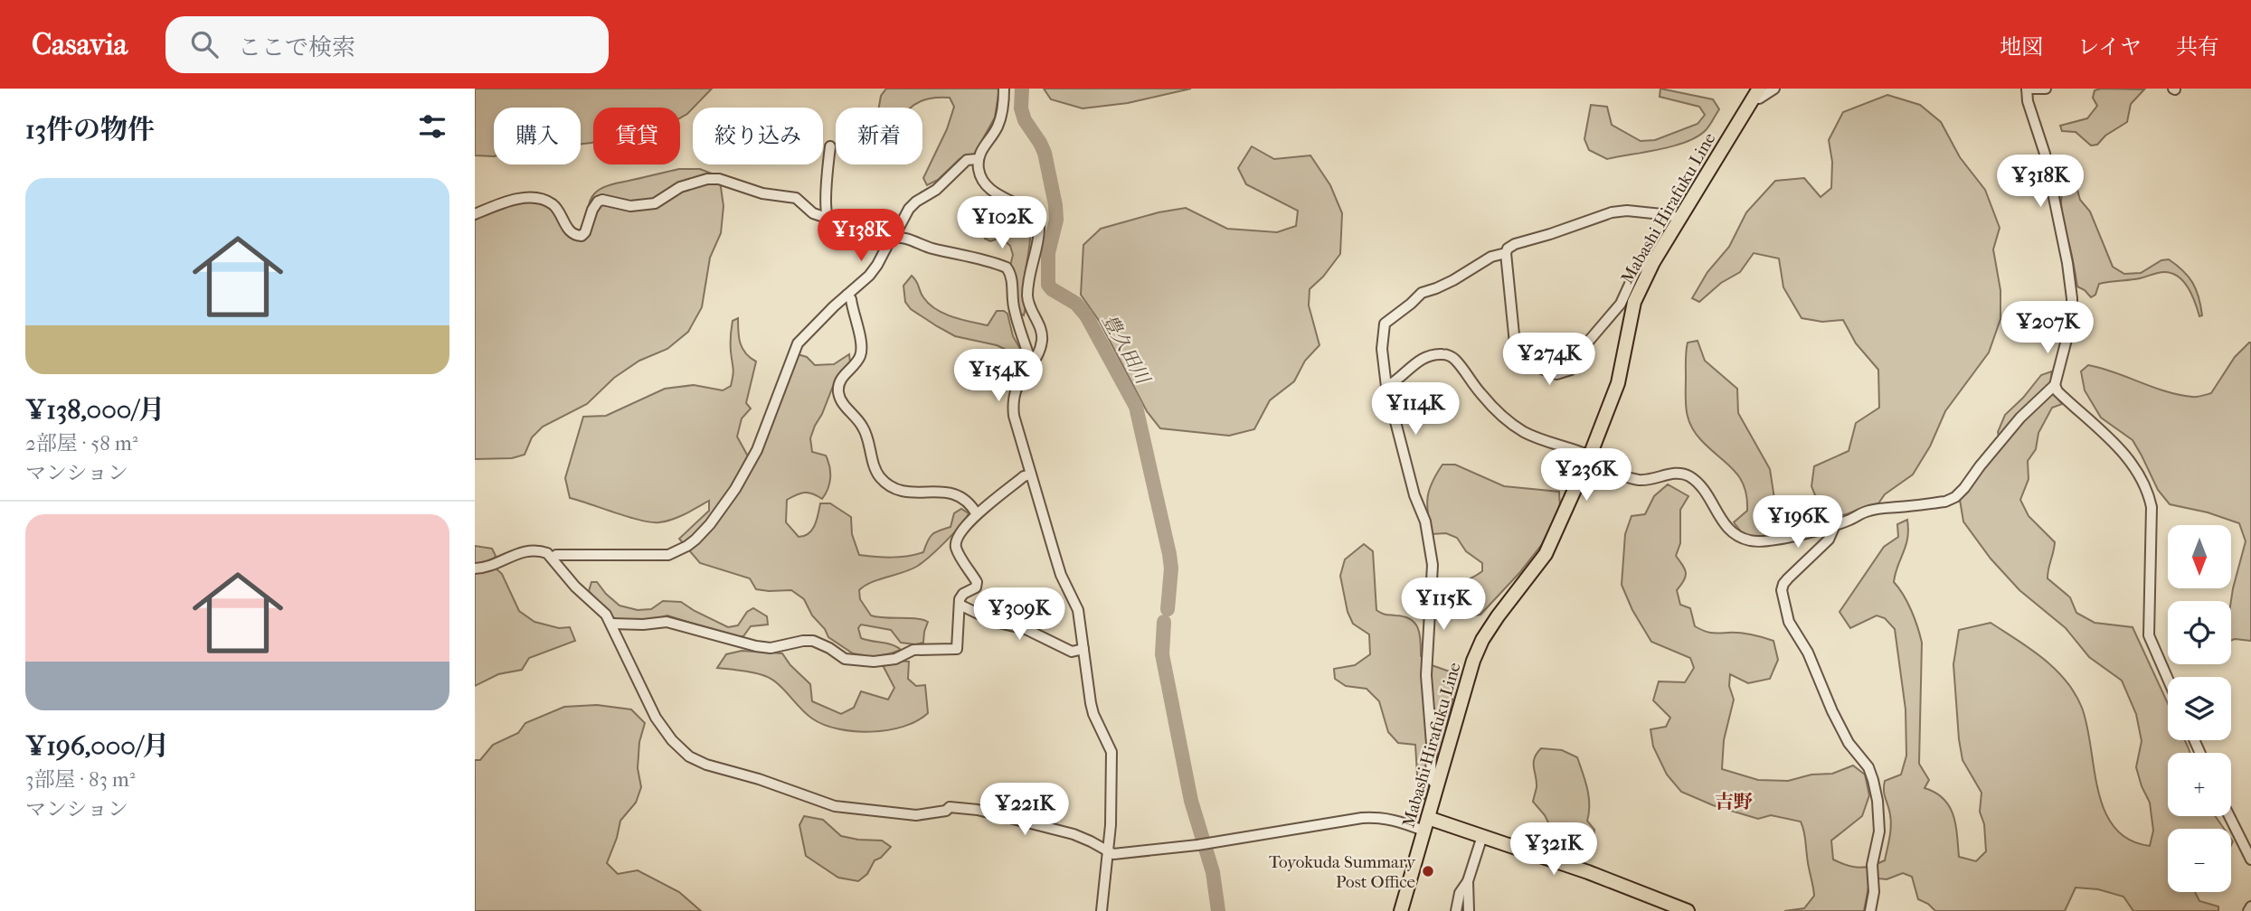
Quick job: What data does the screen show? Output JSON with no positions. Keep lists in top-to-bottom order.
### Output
{
  "streets": {
    "main road": ["Mabashi Hirafuku Line"]
  },
  "districts": ["吉野"],
  "water": ["豊久田川"],
  "places": ["Toyokuda Summary Post Office"],
  "north": "bottom",
  "page": {
    "header": "Casavia",
    "search": "ここで検索",
    "nav": ["地図", "レイヤ", "共有"],
    "heading": "13件の物件",
    "chip": [
      "購入",
      "賃貸",
      "絞り込み",
      "新着"
    ],
    "price": [
      "¥318K",
      "¥102K",
      "¥138K",
      "¥207K",
      "¥274K",
      "¥154K",
      "¥114K",
      "¥236K",
      "¥196K",
      "¥115K",
      "¥309K",
      "¥221K",
      "¥321K"
    ],
    "list": [
      {
        "name": "¥138,000/月",
        "note": "2部屋 · 58 m² · マンション"
      },
      {
        "name": "¥196,000/月",
        "note": "3部屋 · 83 m² · マンション"
      }
    ],
    "map_buttons": ["+", "−"]
  }
}
